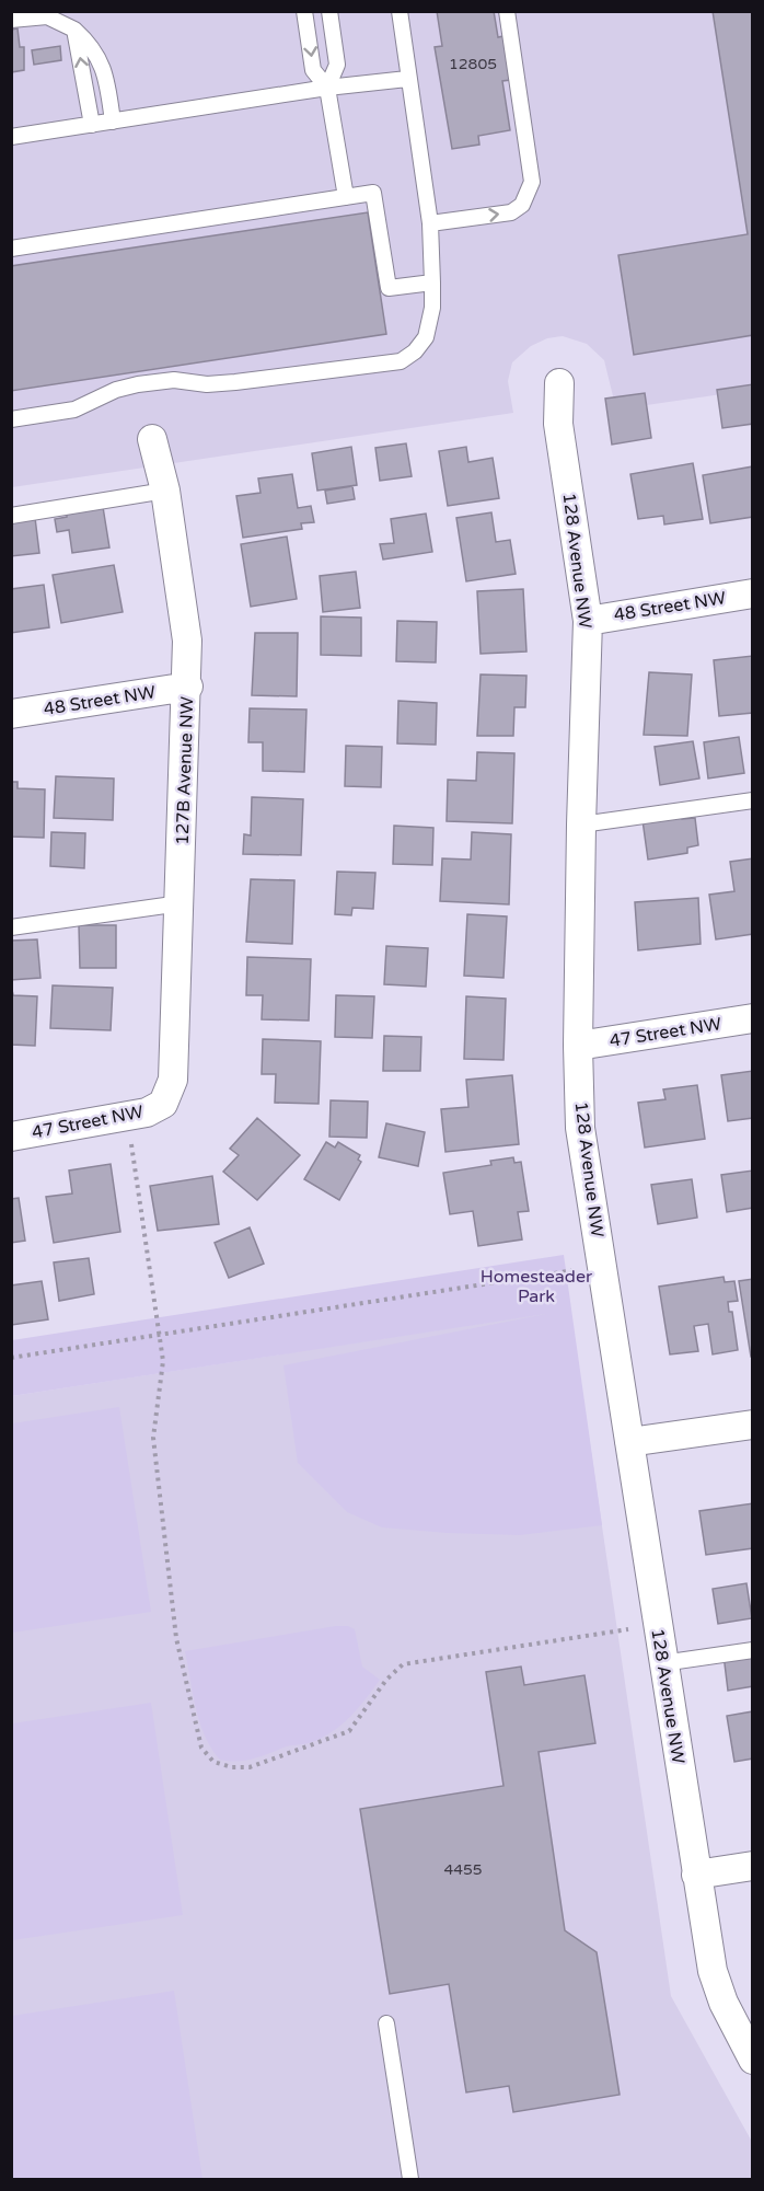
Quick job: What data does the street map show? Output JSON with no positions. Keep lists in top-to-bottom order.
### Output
{
  "streets": {
    "street": [
      "128 Avenue NW",
      "48 Street NW",
      "127B Avenue NW",
      "47 Street NW"
    ]
  },
  "crossings": [
    ["128 Avenue NW", "48 Street NW"],
    ["128 Avenue NW", "47 Street NW"],
    ["48 Street NW", "127B Avenue NW"],
    ["127B Avenue NW", "47 Street NW"]
  ],
  "parks": ["Homesteader Park"],
  "house_numbers": ["12805", "4455"]
}
